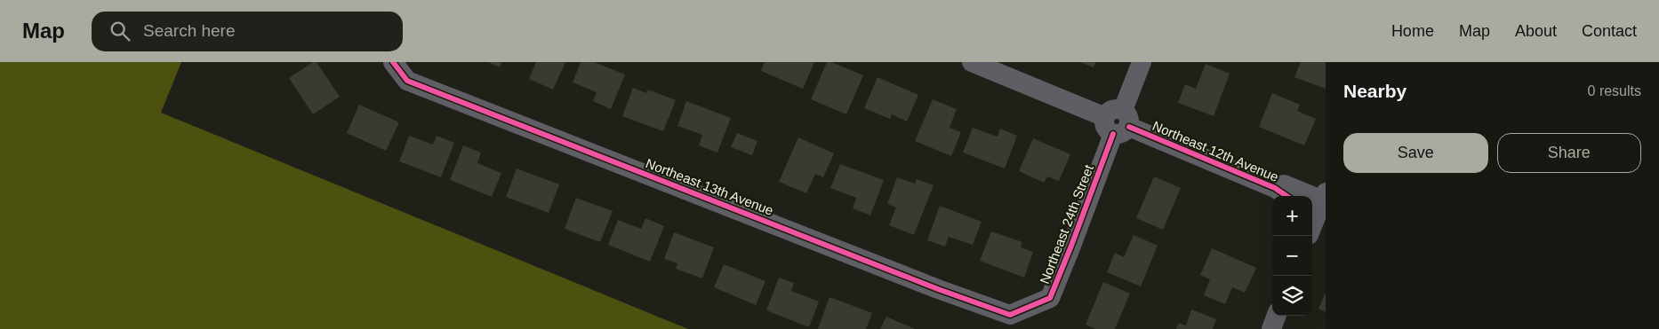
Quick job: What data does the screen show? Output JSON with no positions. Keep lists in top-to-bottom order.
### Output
{
  "streets": {
    "street": ["Northeast 12th Avenue", "Northeast 13th Avenue", "Northeast 24th Street"]
  },
  "crossings": [
    ["Northeast 12th Avenue", "Northeast 24th Street"],
    ["Northeast 13th Avenue", "Northeast 24th Street"]
  ],
  "page": {
    "header": "Map",
    "search": "Search here",
    "nav": [
      "Home",
      "Map",
      "About",
      "Contact"
    ],
    "heading": ["Nearby", "0 results"],
    "buttons": ["Save", "Share"],
    "map_buttons": ["+", "−"]
  }
}
